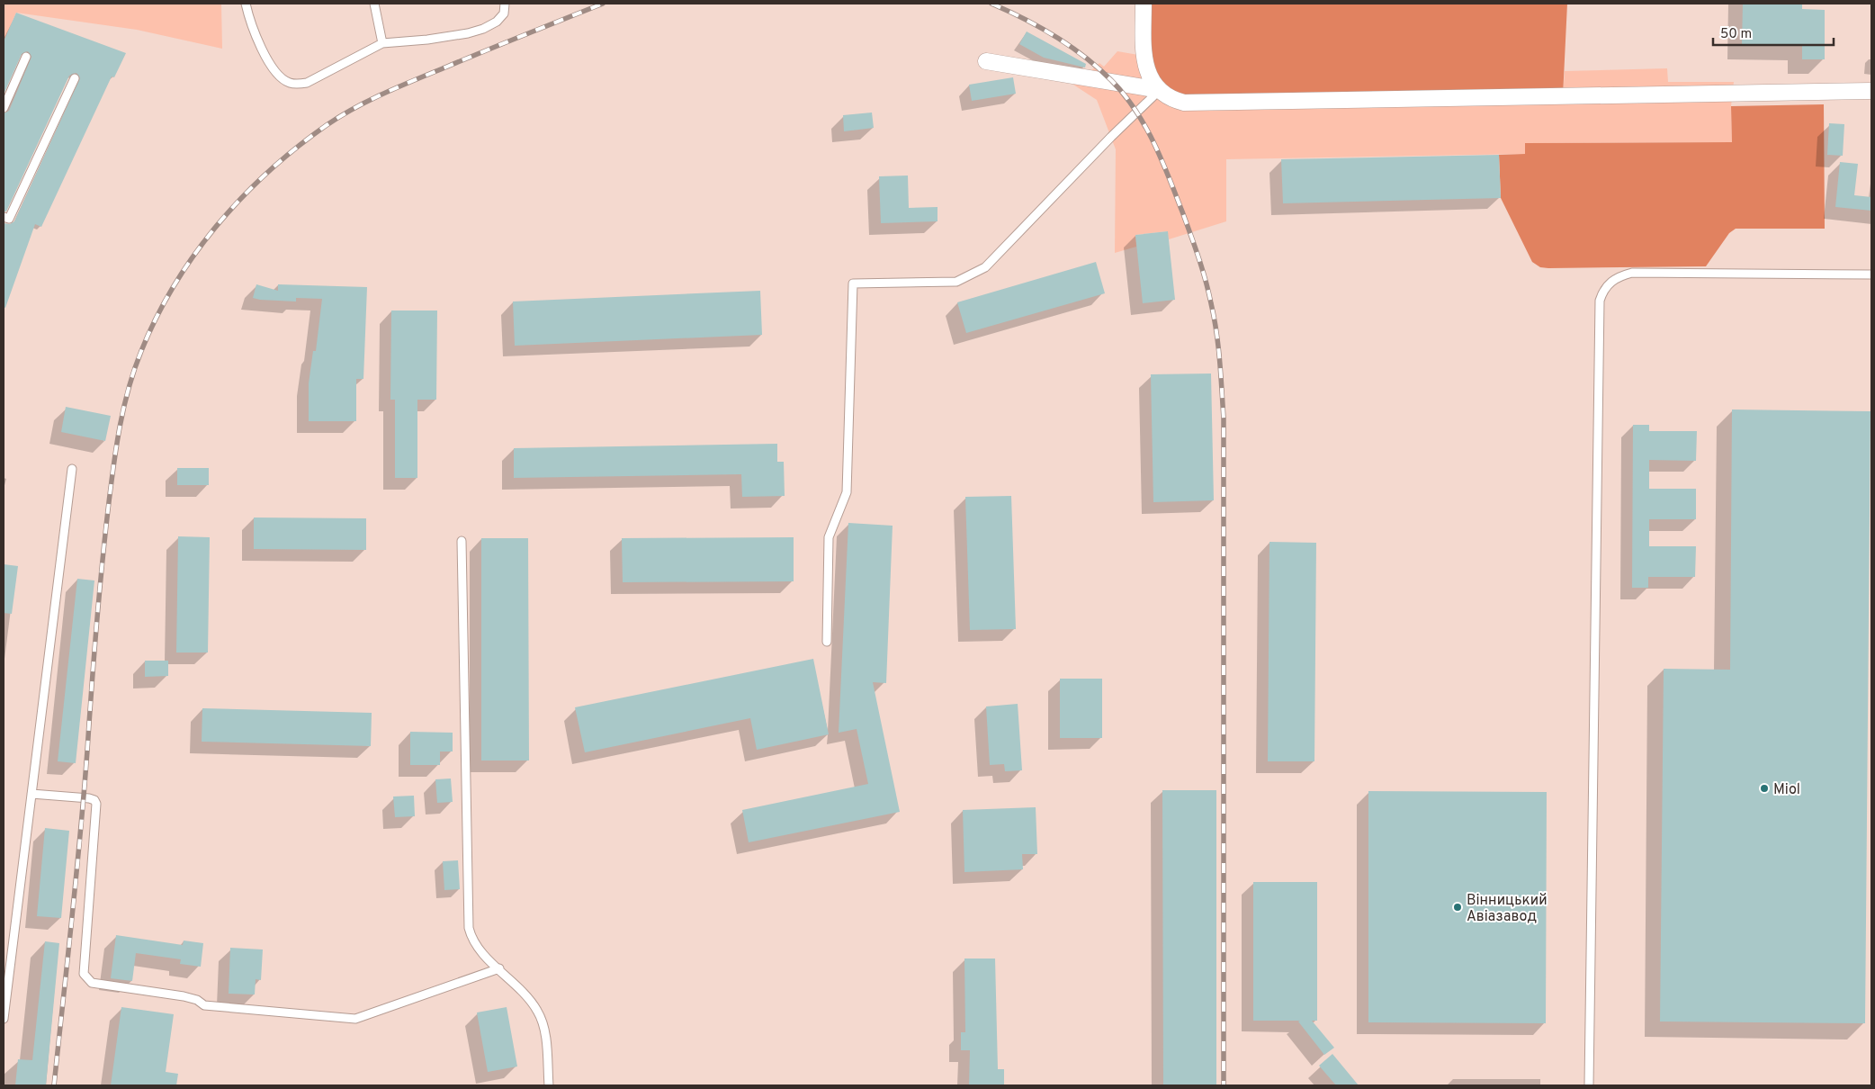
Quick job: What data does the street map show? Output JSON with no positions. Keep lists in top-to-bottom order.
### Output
{
  "places": ["Miol", "Вінницький Авіазавод"],
  "scale_bar": "50 m"
}
